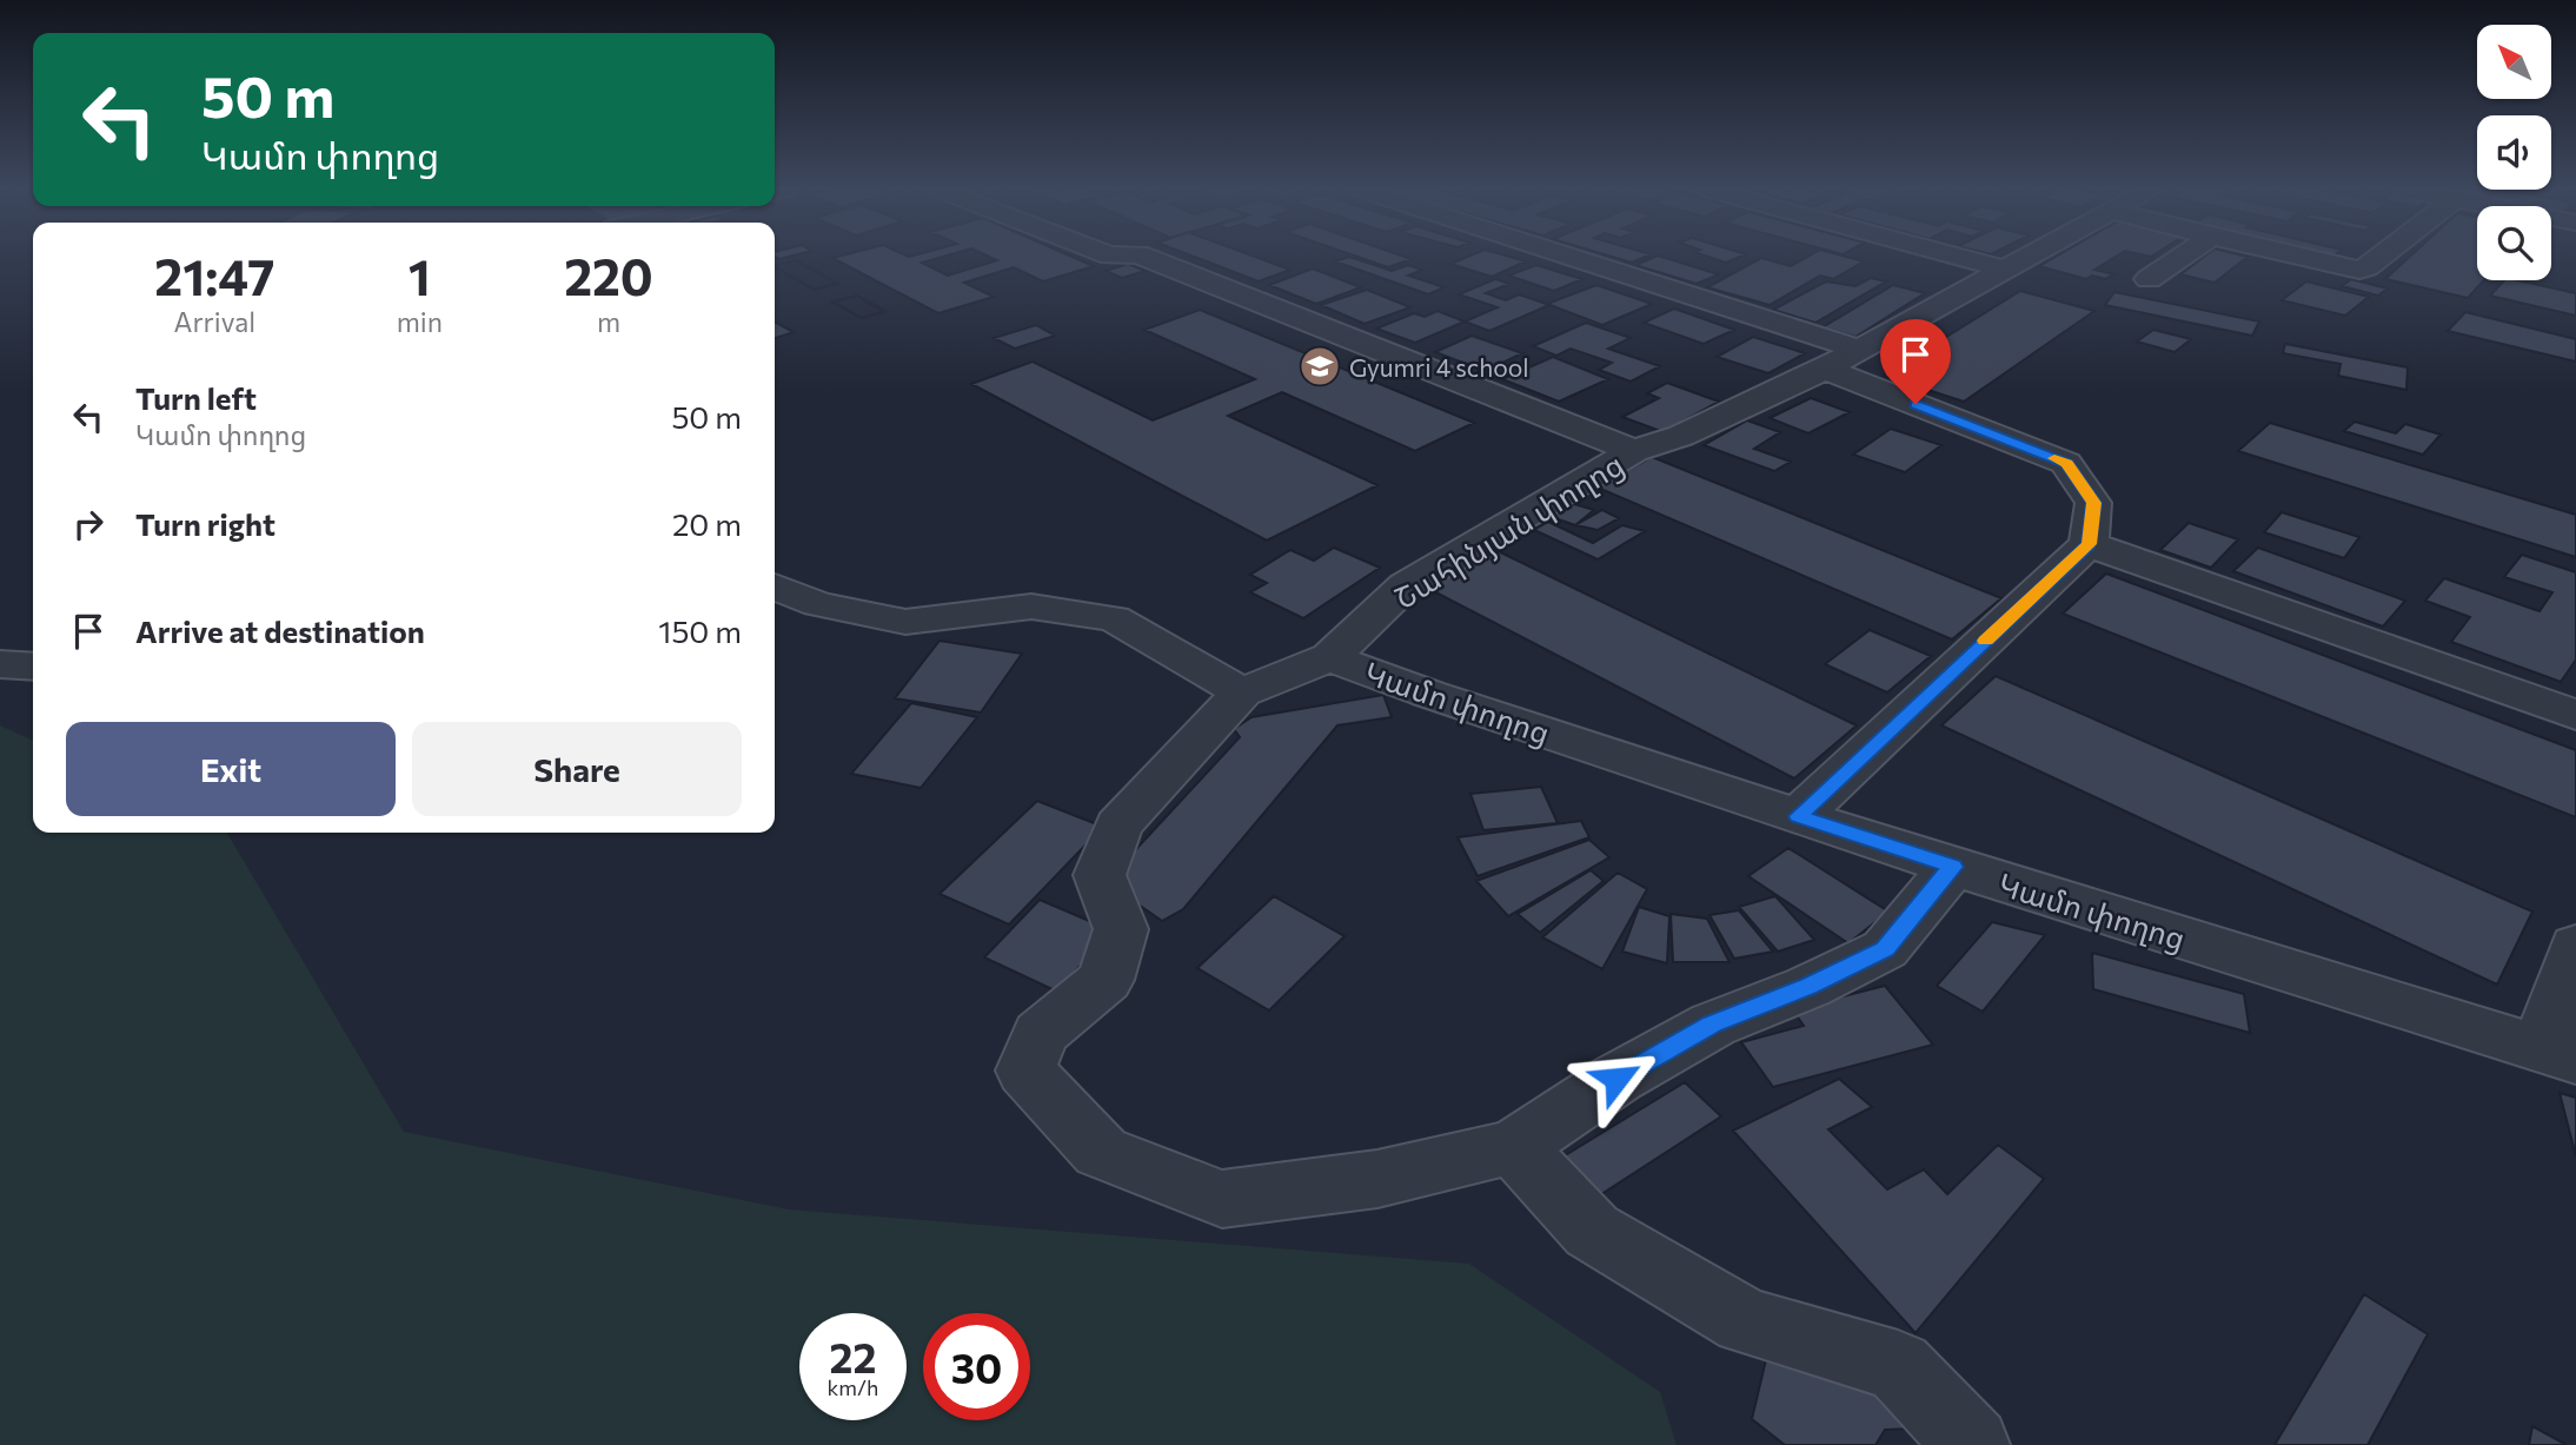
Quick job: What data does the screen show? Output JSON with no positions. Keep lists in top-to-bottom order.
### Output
{
  "streets": {
    "street": ["Շահինյան փողոց", "Կամո փողոց"]
  },
  "crossings": [
    ["Շահինյան փողոց", "Կամո փողոց"]
  ],
  "places": {
    "school or university": ["Gyumri 4 school"]
  },
  "north": "top left",
  "page": {
    "turn": ["50 m", "Կամո փողոց"],
    "eta": [
      "21:47",
      "Arrival",
      "1",
      "min",
      "220",
      "m"
    ],
    "list": [
      {
        "name": "Turn left",
        "note": "Կամո փողոց",
        "value": "50 m"
      },
      {
        "name": "Turn right",
        "value": "20 m"
      },
      {
        "name": "Arrive at destination",
        "value": "150 m"
      }
    ],
    "buttons": ["Exit", "Share"],
    "speed": "22 km/h",
    "limit": "30"
  }
}
